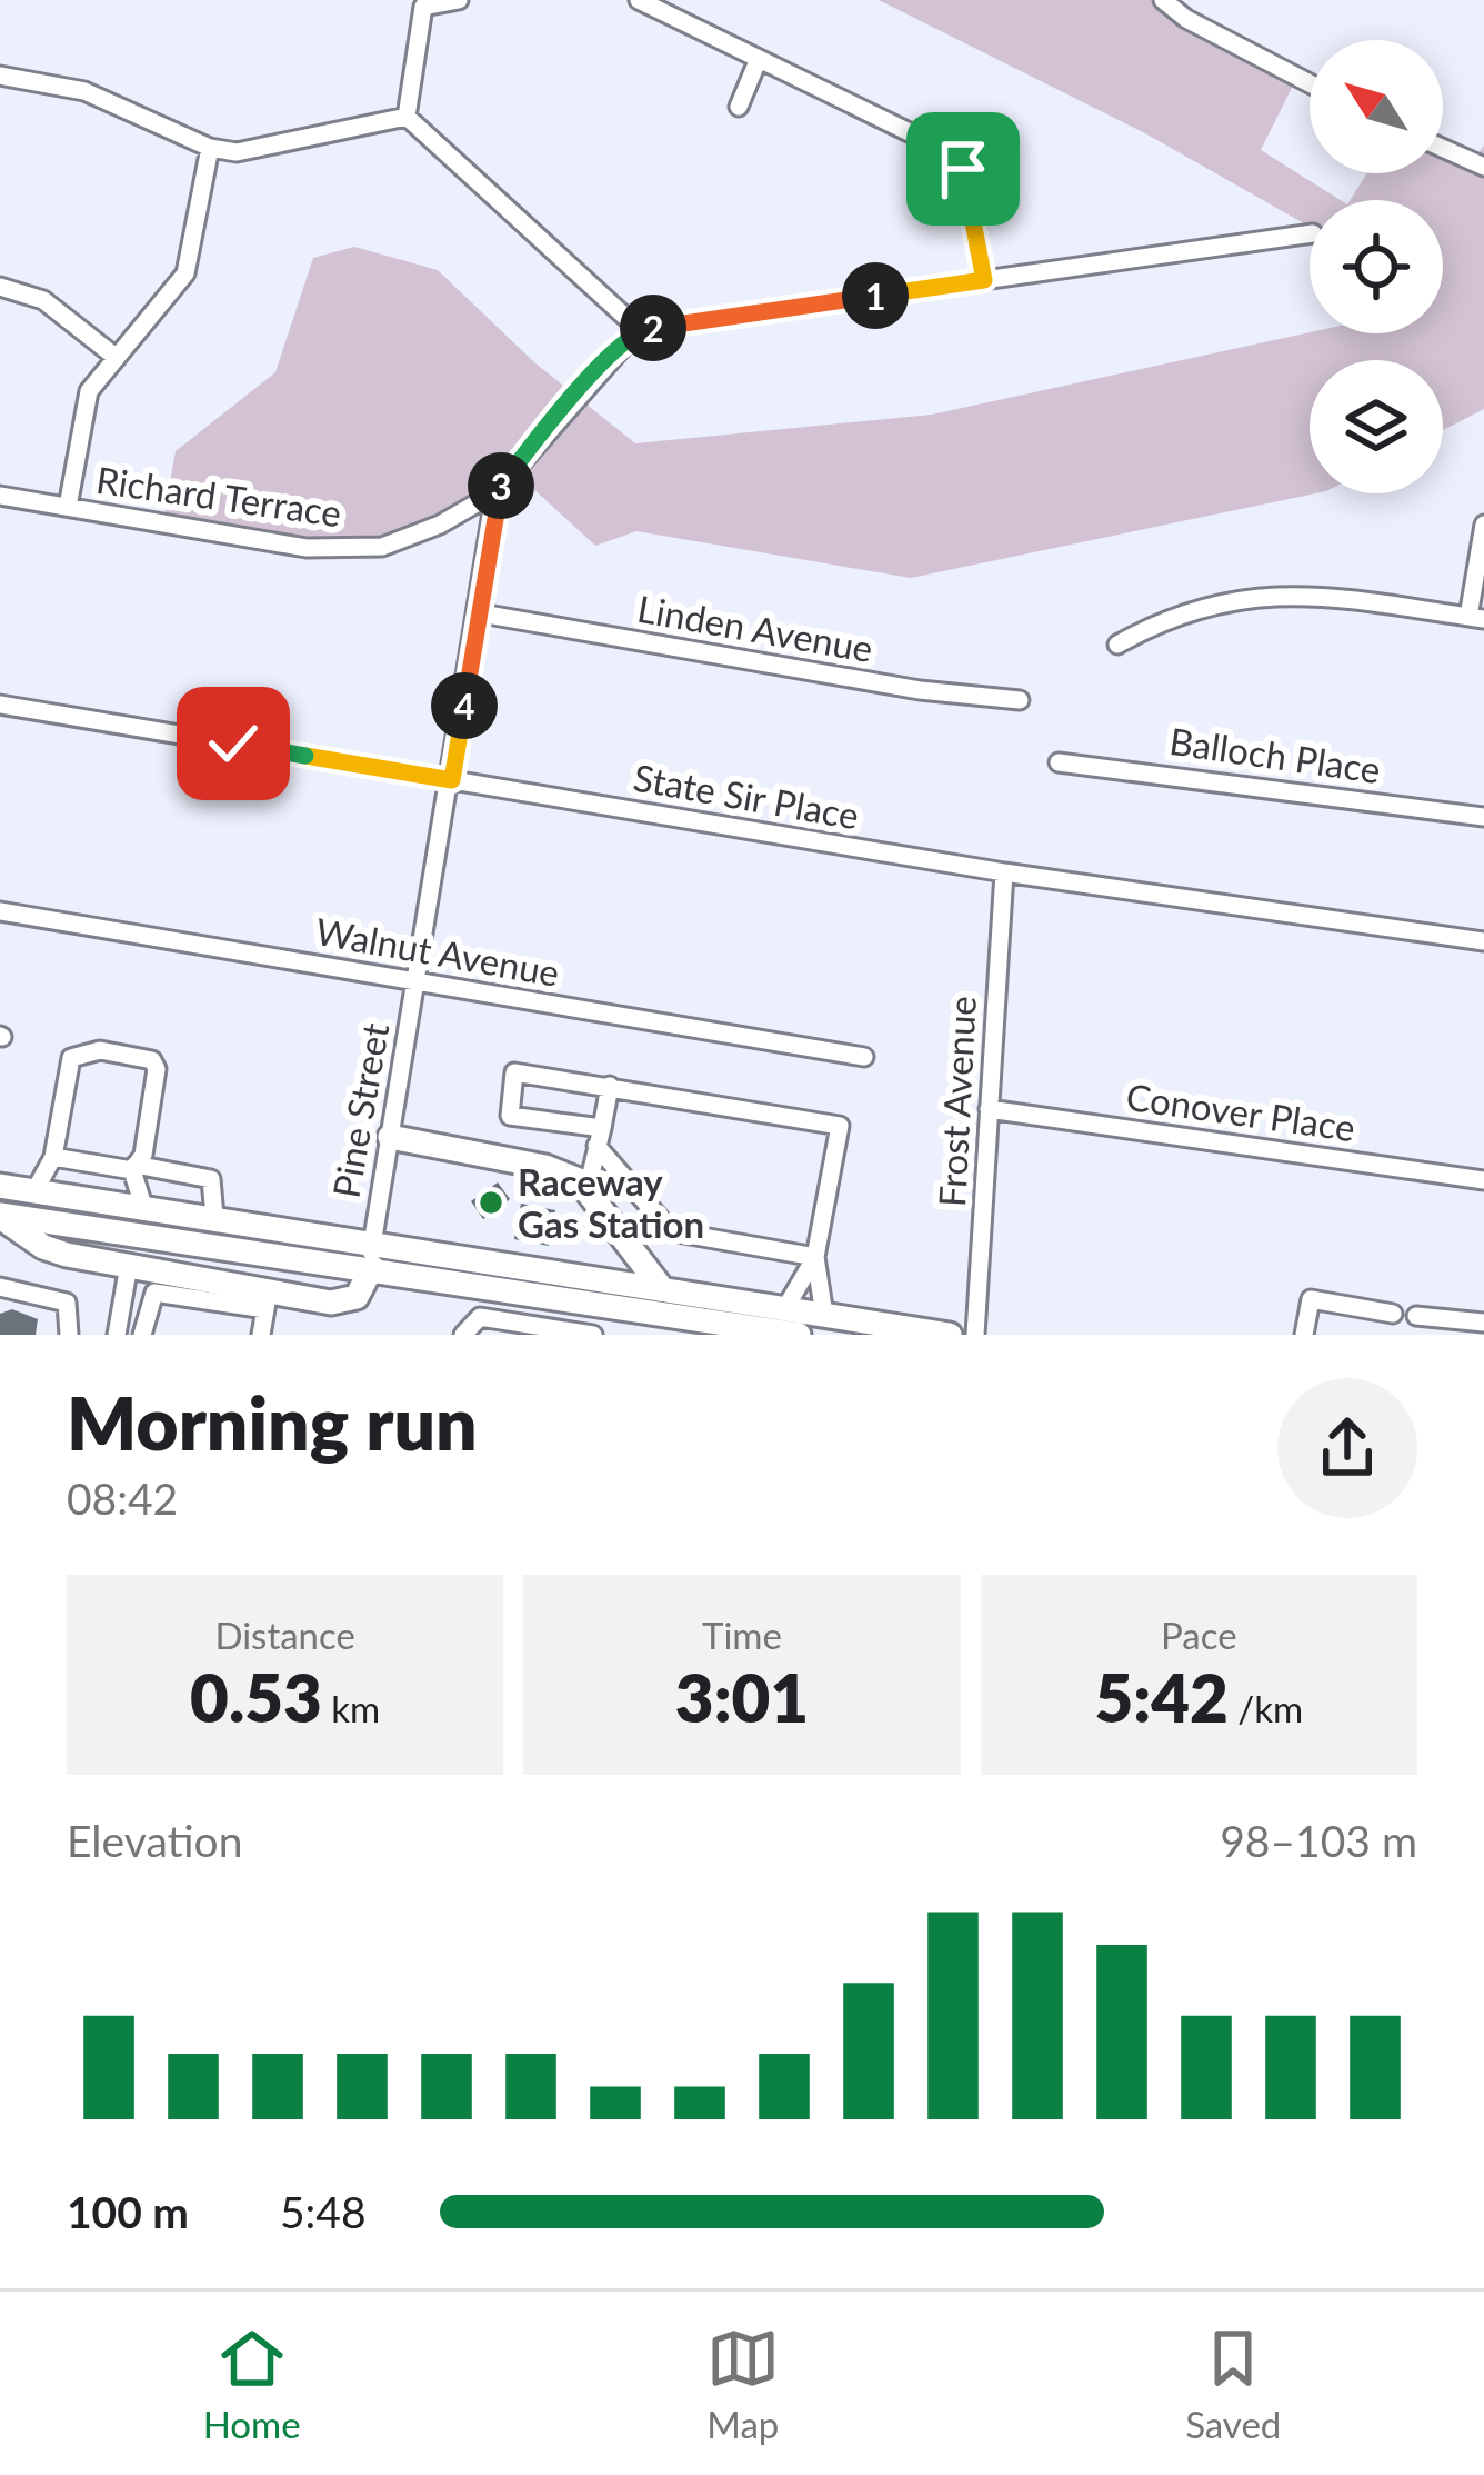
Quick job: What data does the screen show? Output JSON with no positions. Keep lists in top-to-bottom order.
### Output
{
  "streets": {
    "street": [
      "Richard Terrace",
      "Linden Avenue",
      "Balloch Place",
      "State Sir Place",
      "Walnut Avenue",
      "Frost Avenue",
      "Pine Street",
      "Conover Place"
    ]
  },
  "crossings": [
    ["Richard Terrace", "Pine Street"],
    ["Linden Avenue", "Pine Street"],
    ["State Sir Place", "Frost Avenue"],
    ["State Sir Place", "Pine Street"],
    ["Walnut Avenue", "Pine Street"],
    ["Frost Avenue", "Conover Place"]
  ],
  "places": ["Raceway Gas Station"],
  "north": "top left",
  "page": {
    "pins": [
      "1",
      "2",
      "3",
      "4"
    ],
    "heading": ["Morning run", "08:42"],
    "stats": [
      ["Distance", "0.53 km"],
      ["Time", "3:01"],
      ["Pace", "5:42 /km"]
    ],
    "chart": ["Elevation", "98–103 m"],
    "list": [
      {
        "name": "100 m",
        "note": "5:48"
      }
    ],
    "tabs": ["Home", "Map", "Saved"]
  }
}
